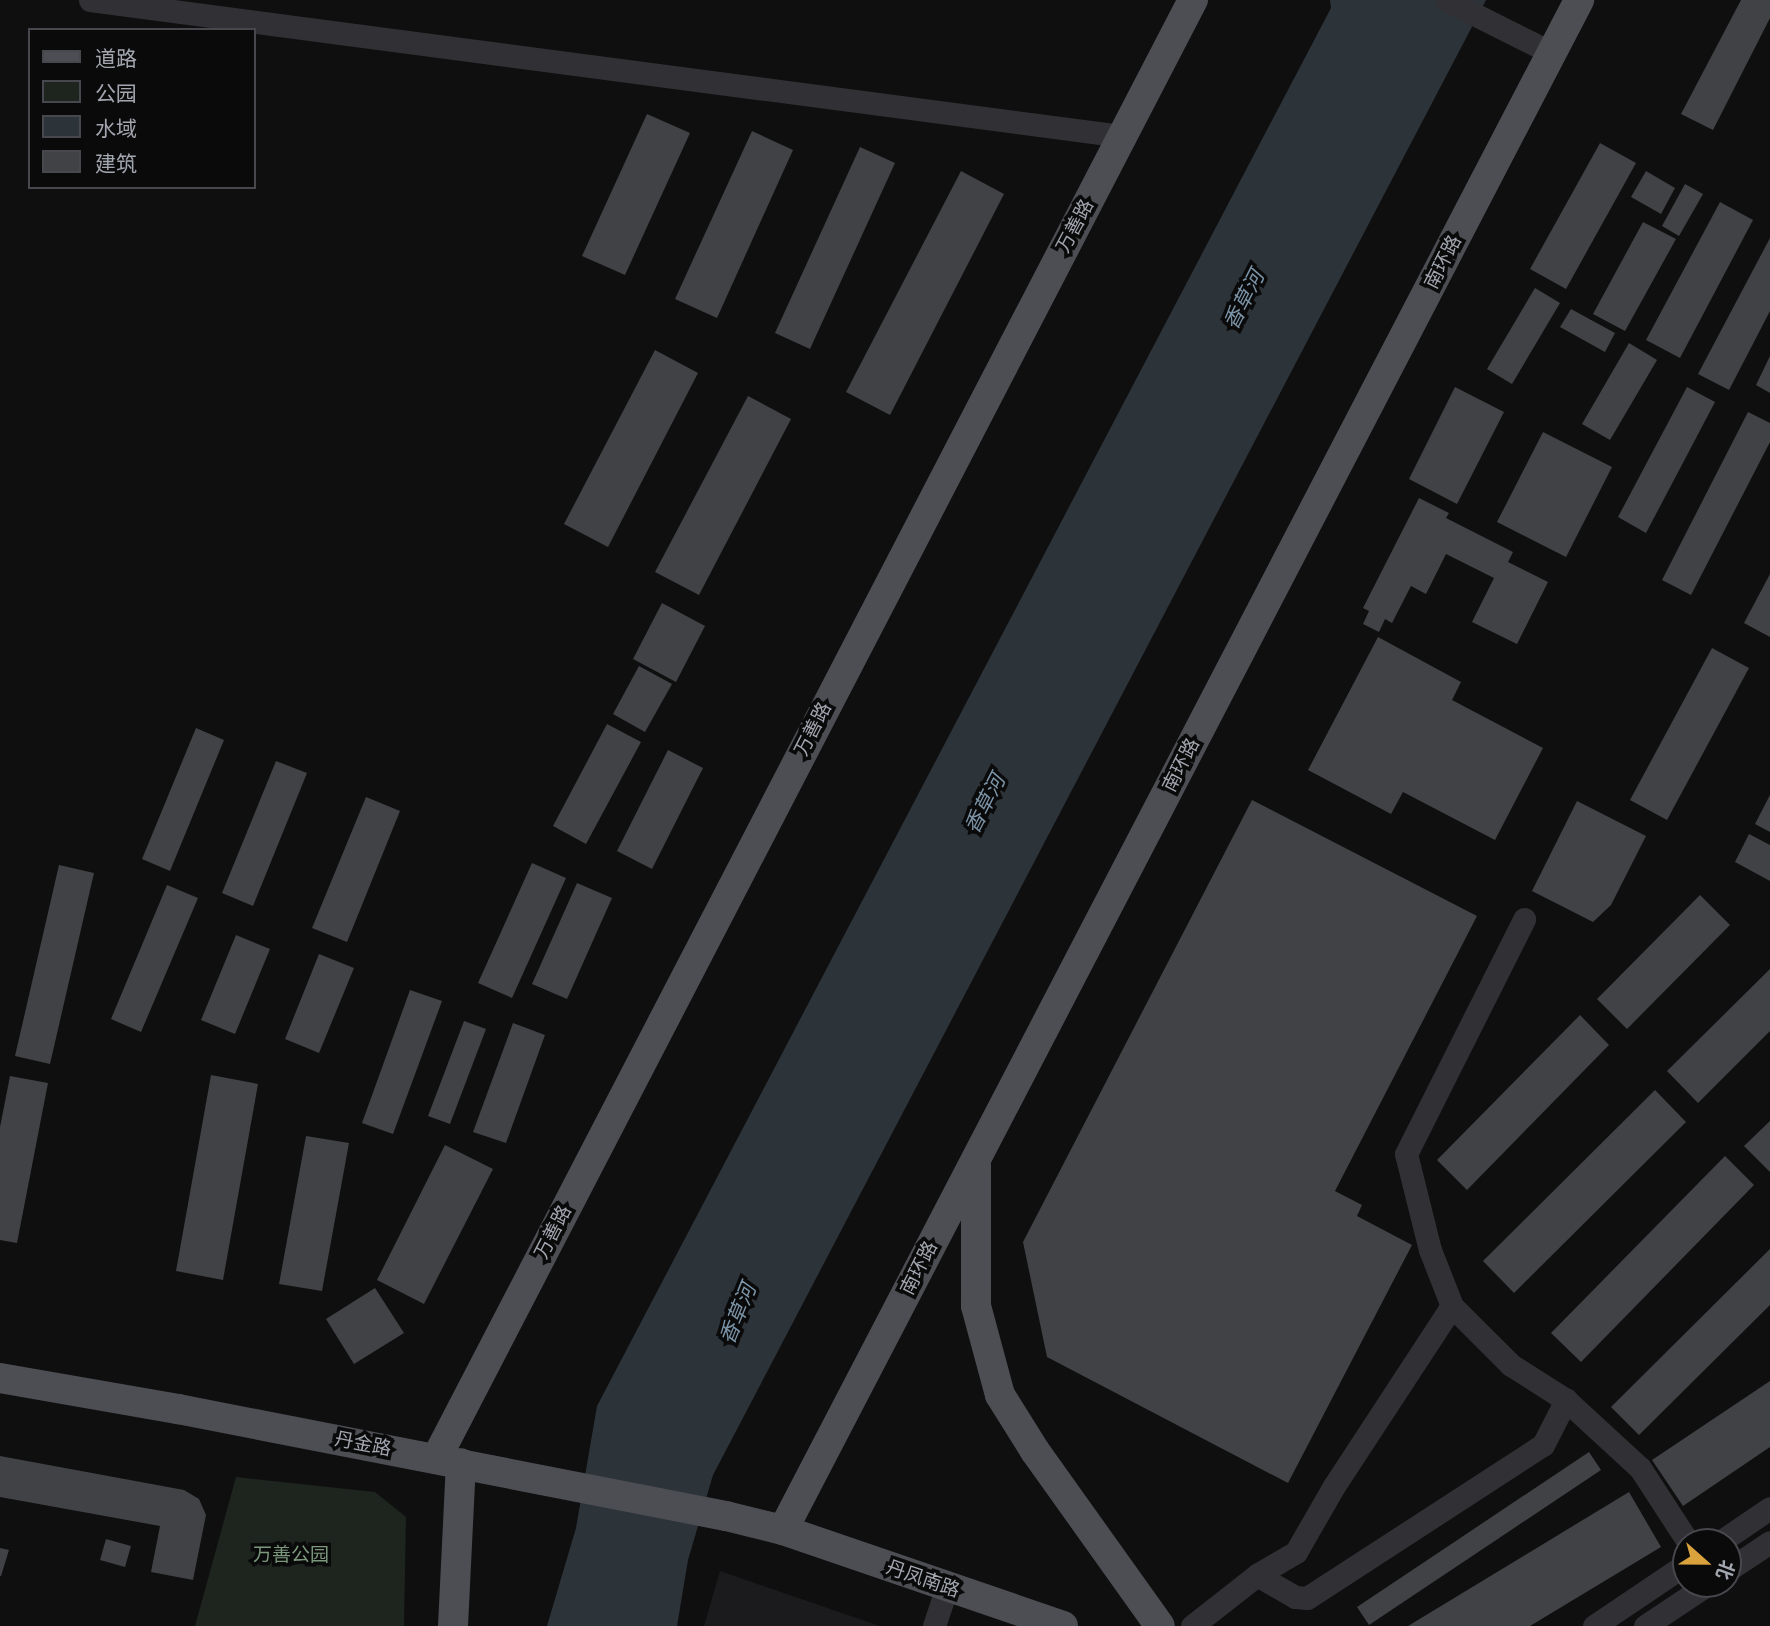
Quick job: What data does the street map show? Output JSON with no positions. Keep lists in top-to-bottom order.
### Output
{
  "streets": {
    "main road": [
      "万善路",
      "南环路",
      "丹金路",
      "丹凤南路"
    ]
  },
  "crossings": [
    ["万善路", "丹金路"],
    ["南环路", "丹凤南路"],
    ["丹金路", "丹凤南路"]
  ],
  "water": ["香草河"],
  "parks": ["万善公园"],
  "legend": [
    "道路",
    "公园",
    "水域",
    "建筑"
  ],
  "north": "right"
}
